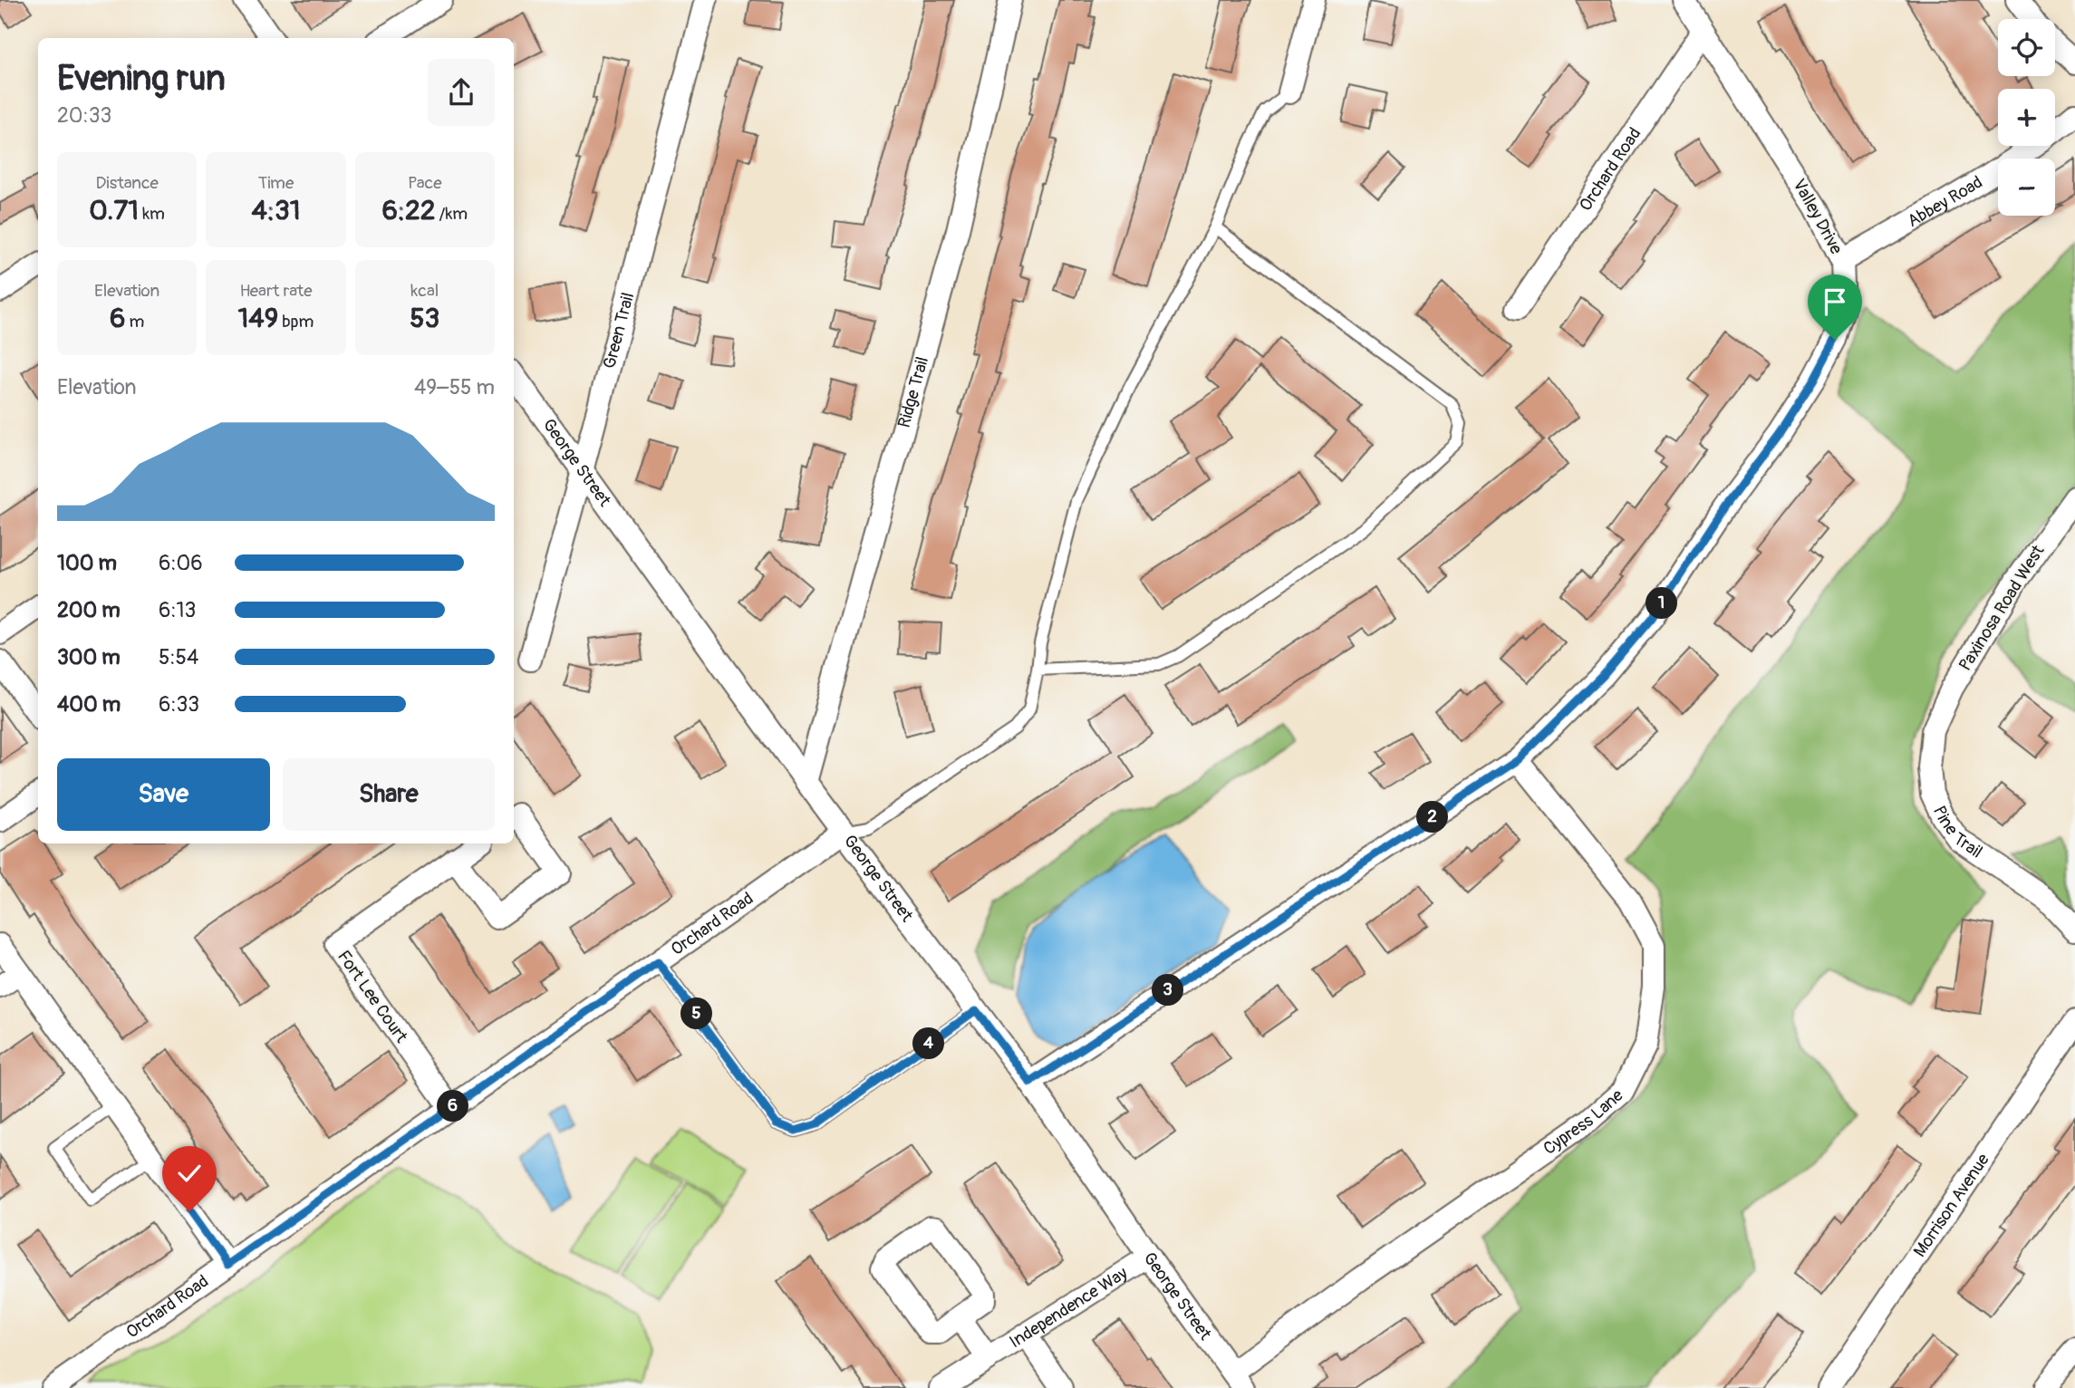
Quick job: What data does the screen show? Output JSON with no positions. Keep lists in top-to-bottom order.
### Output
{
  "streets": {
    "street": [
      "Orchard Road",
      "Abbey Road",
      "Valley Drive",
      "Green Trail",
      "Ridge Trail",
      "George Street",
      "Paxinosa Road West",
      "Pine Trail",
      "Fort Lee Court",
      "Cypress Lane",
      "Morrison Avenue",
      "Independence Way"
    ]
  },
  "crossings": [
    ["Orchard Road", "Valley Drive"],
    ["Orchard Road", "George Street"],
    ["Orchard Road", "Fort Lee Court"],
    ["Abbey Road", "Valley Drive"],
    ["Valley Drive", "George Street"],
    ["Valley Drive", "Cypress Lane"],
    ["Green Trail", "George Street"],
    ["Ridge Trail", "George Street"],
    ["George Street", "Cypress Lane"],
    ["George Street", "Independence Way"],
    ["Paxinosa Road West", "Pine Trail"]
  ],
  "page": {
    "map_buttons": ["+", "−"],
    "heading": ["Evening run", "20:33"],
    "stats": [
      ["Distance", "0.71 km"],
      ["Time", "4:31"],
      ["Pace", "6:22 /km"],
      ["Elevation", "6 m"],
      ["Heart rate", "149 bpm"],
      ["kcal", "53"]
    ],
    "chart": ["Elevation", "49–55 m"],
    "list": [
      {
        "name": "100 m",
        "note": "6:06"
      },
      {
        "name": "200 m",
        "note": "6:13"
      },
      {
        "name": "300 m",
        "note": "5:54"
      },
      {
        "name": "400 m",
        "note": "6:33"
      }
    ],
    "pins": [
      "1",
      "2",
      "3",
      "5",
      "4",
      "6"
    ],
    "buttons": ["Save", "Share"]
  }
}
